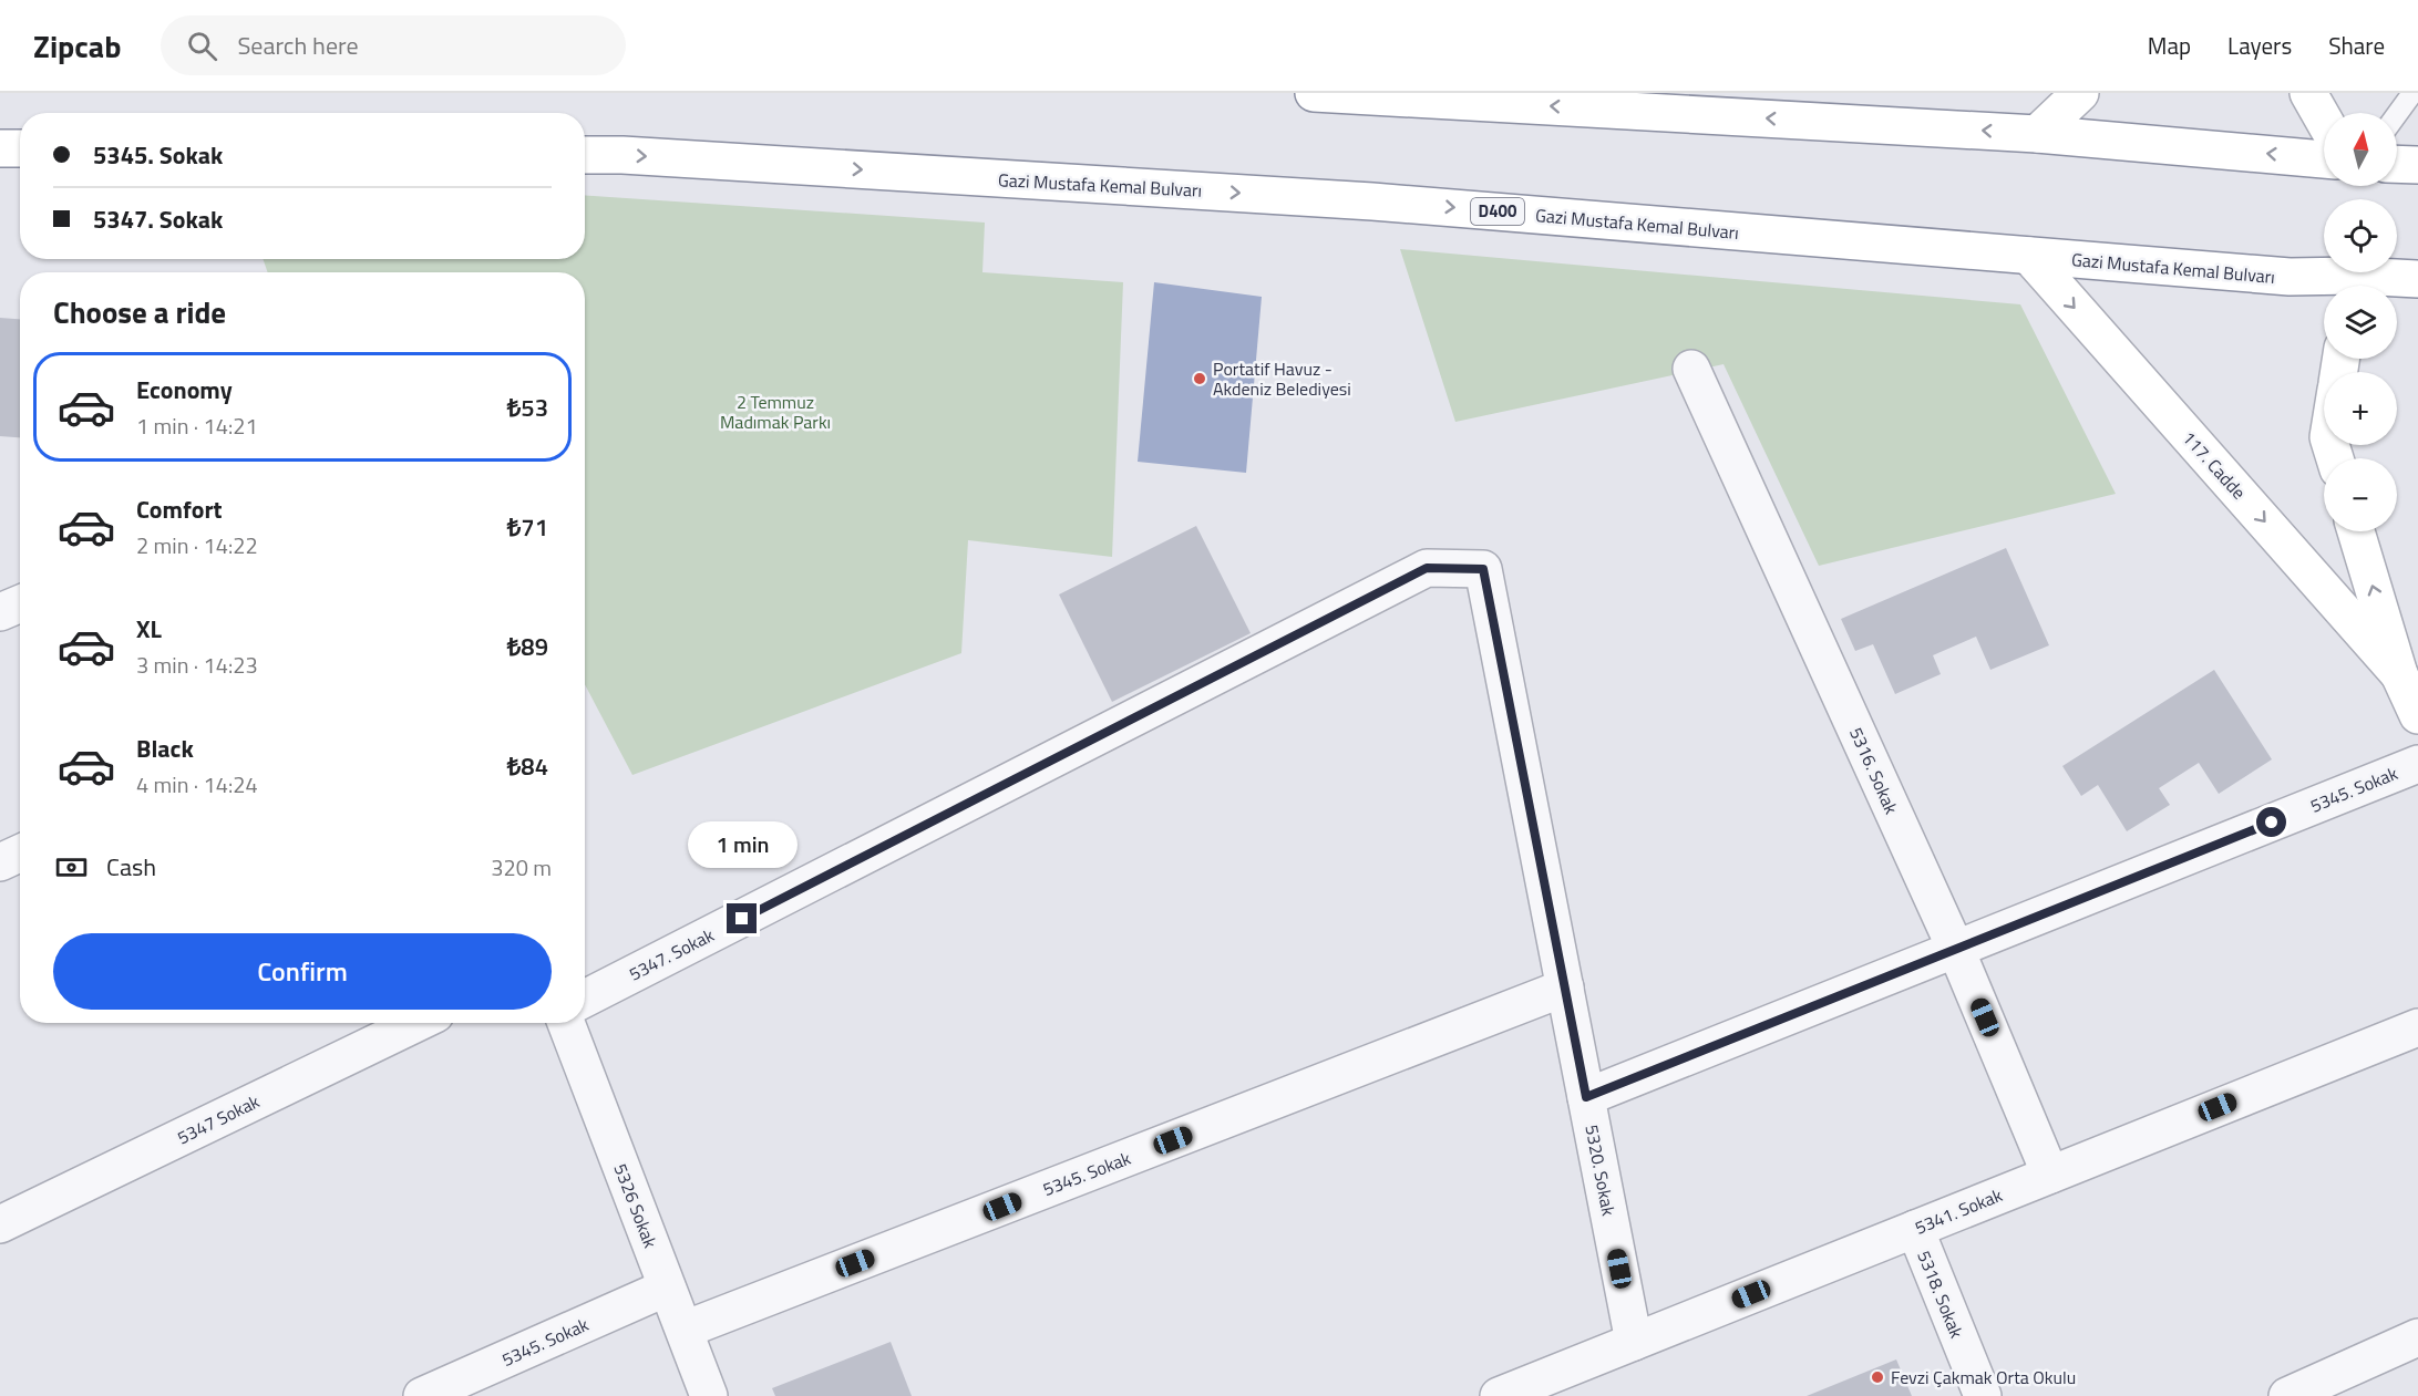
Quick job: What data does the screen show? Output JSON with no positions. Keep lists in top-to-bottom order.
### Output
{
  "streets": {
    "main road": ["Gazi Mustafa Kemal Bulvarı", "D400", "117. Cadde"],
    "street": [
      "5316. Sokak",
      "5345. Sokak",
      "5347. Sokak",
      "5347 Sokak",
      "5320. Sokak",
      "5326 Sokak",
      "5341. Sokak",
      "5318. Sokak"
    ]
  },
  "crossings": [
    ["Gazi Mustafa Kemal Bulvarı", "117. Cadde"],
    ["5316. Sokak", "5345. Sokak"],
    ["5316. Sokak", "5341. Sokak"],
    ["5345. Sokak", "5320. Sokak"],
    ["5345. Sokak", "5326 Sokak"],
    ["5347. Sokak", "5320. Sokak"],
    ["5320. Sokak", "5341. Sokak"],
    ["5341. Sokak", "5318. Sokak"]
  ],
  "parks": ["2 Temmuz Madımak Parkı"],
  "places": ["Portatif Havuz - Akdeniz Belediyesi", "Fevzi Çakmak Orta Okulu"],
  "north": "top",
  "page": {
    "header": "Zipcab",
    "search": "Search here",
    "nav": ["Map", "Layers", "Share"],
    "map_buttons": ["+", "−"],
    "banner": ["5345. Sokak", "5347. Sokak"],
    "heading": "Choose a ride",
    "list": [
      {
        "name": "Economy",
        "note": "1 min · 14:21",
        "value": "₺53"
      },
      {
        "name": "Comfort",
        "note": "2 min · 14:22",
        "value": "₺71"
      },
      {
        "name": "XL",
        "note": "3 min · 14:23",
        "value": "₺89"
      },
      {
        "name": "Black",
        "note": "4 min · 14:24",
        "value": "₺84"
      }
    ],
    "bubble": "1 min",
    "pay": ["Cash", "320 m"],
    "buttons": "Confirm"
  }
}
